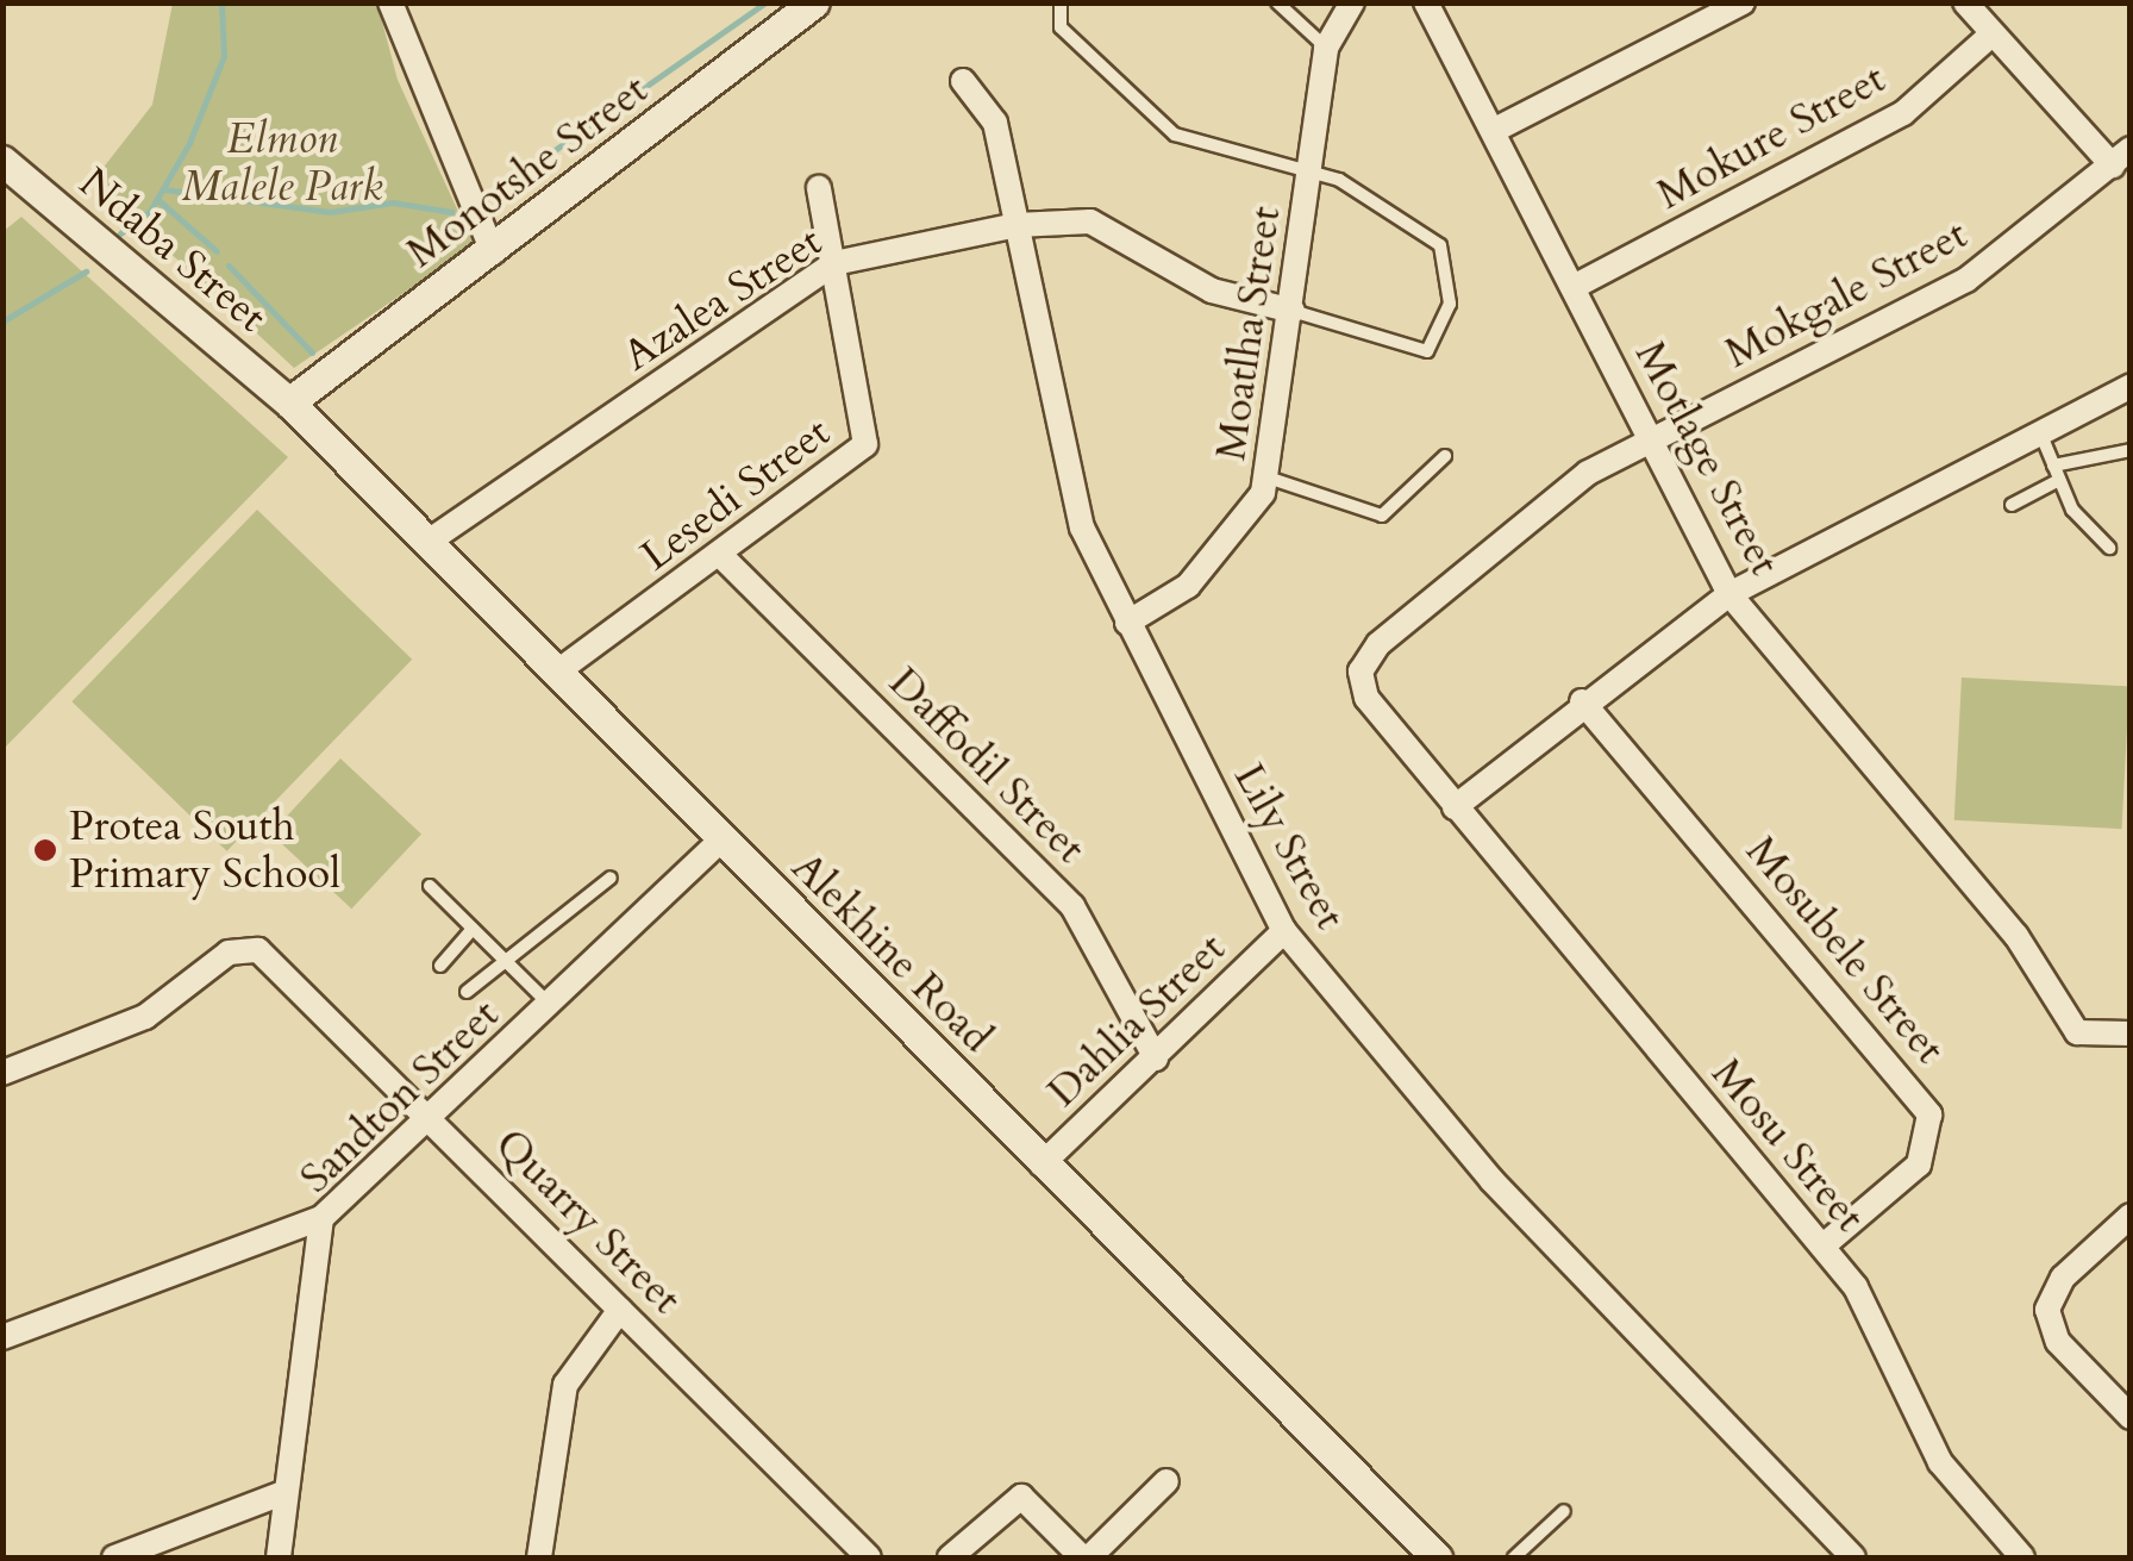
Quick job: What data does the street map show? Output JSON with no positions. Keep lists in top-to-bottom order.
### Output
{
  "streets": {
    "street": [
      "Mokure Street",
      "Monotshe Street",
      "Ndaba Street",
      "Mokgale Street",
      "Azalea Street",
      "Moatlha Street",
      "Motlage Street",
      "Lesedi Street",
      "Daffodil Street",
      "Lily Street",
      "Mosubele Street",
      "Alekhine Road",
      "Dahlia Street",
      "Sandton Street",
      "Mosu Street",
      "Quarry Street"
    ]
  },
  "crossings": [
    ["Mokure Street", "Motlage Street"],
    ["Monotshe Street", "Ndaba Street"],
    ["Monotshe Street", "Alekhine Road"],
    ["Ndaba Street", "Alekhine Road"],
    ["Mokgale Street", "Motlage Street"],
    ["Mokgale Street", "Mosu Street"],
    ["Azalea Street", "Moatlha Street"],
    ["Azalea Street", "Lesedi Street"],
    ["Azalea Street", "Lily Street"],
    ["Azalea Street", "Alekhine Road"],
    ["Moatlha Street", "Lily Street"],
    ["Lesedi Street", "Daffodil Street"],
    ["Lesedi Street", "Alekhine Road"],
    ["Daffodil Street", "Dahlia Street"],
    ["Lily Street", "Dahlia Street"],
    ["Mosubele Street", "Mosu Street"],
    ["Alekhine Road", "Dahlia Street"],
    ["Alekhine Road", "Sandton Street"],
    ["Sandton Street", "Quarry Street"]
  ],
  "parks": ["Elmon Malele Park"],
  "places": ["Protea South Primary School"]
}
